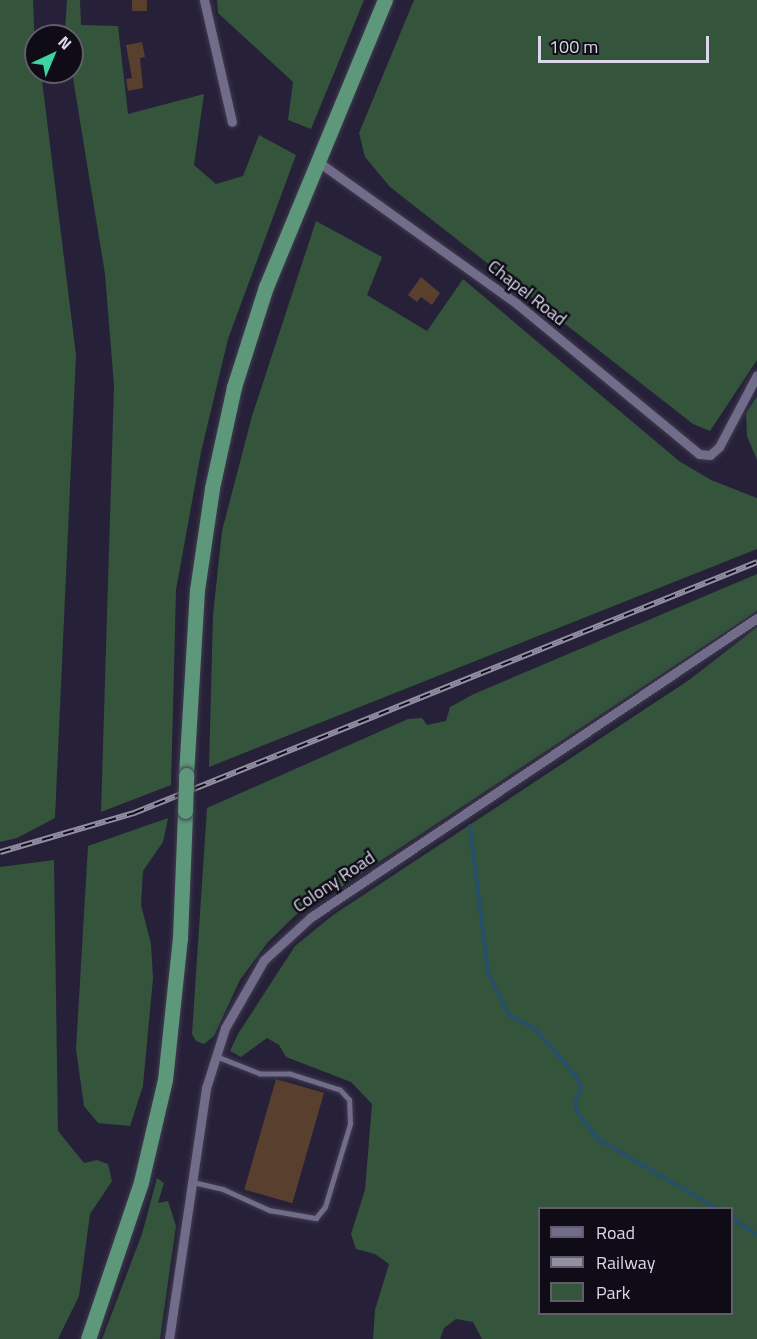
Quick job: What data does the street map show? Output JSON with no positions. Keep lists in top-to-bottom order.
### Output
{
  "streets": {
    "street": ["Chapel Road", "Colony Road"]
  },
  "legend": ["Road", "Railway", "Park"],
  "scale_bar": "100 m",
  "north": "top right"
}
